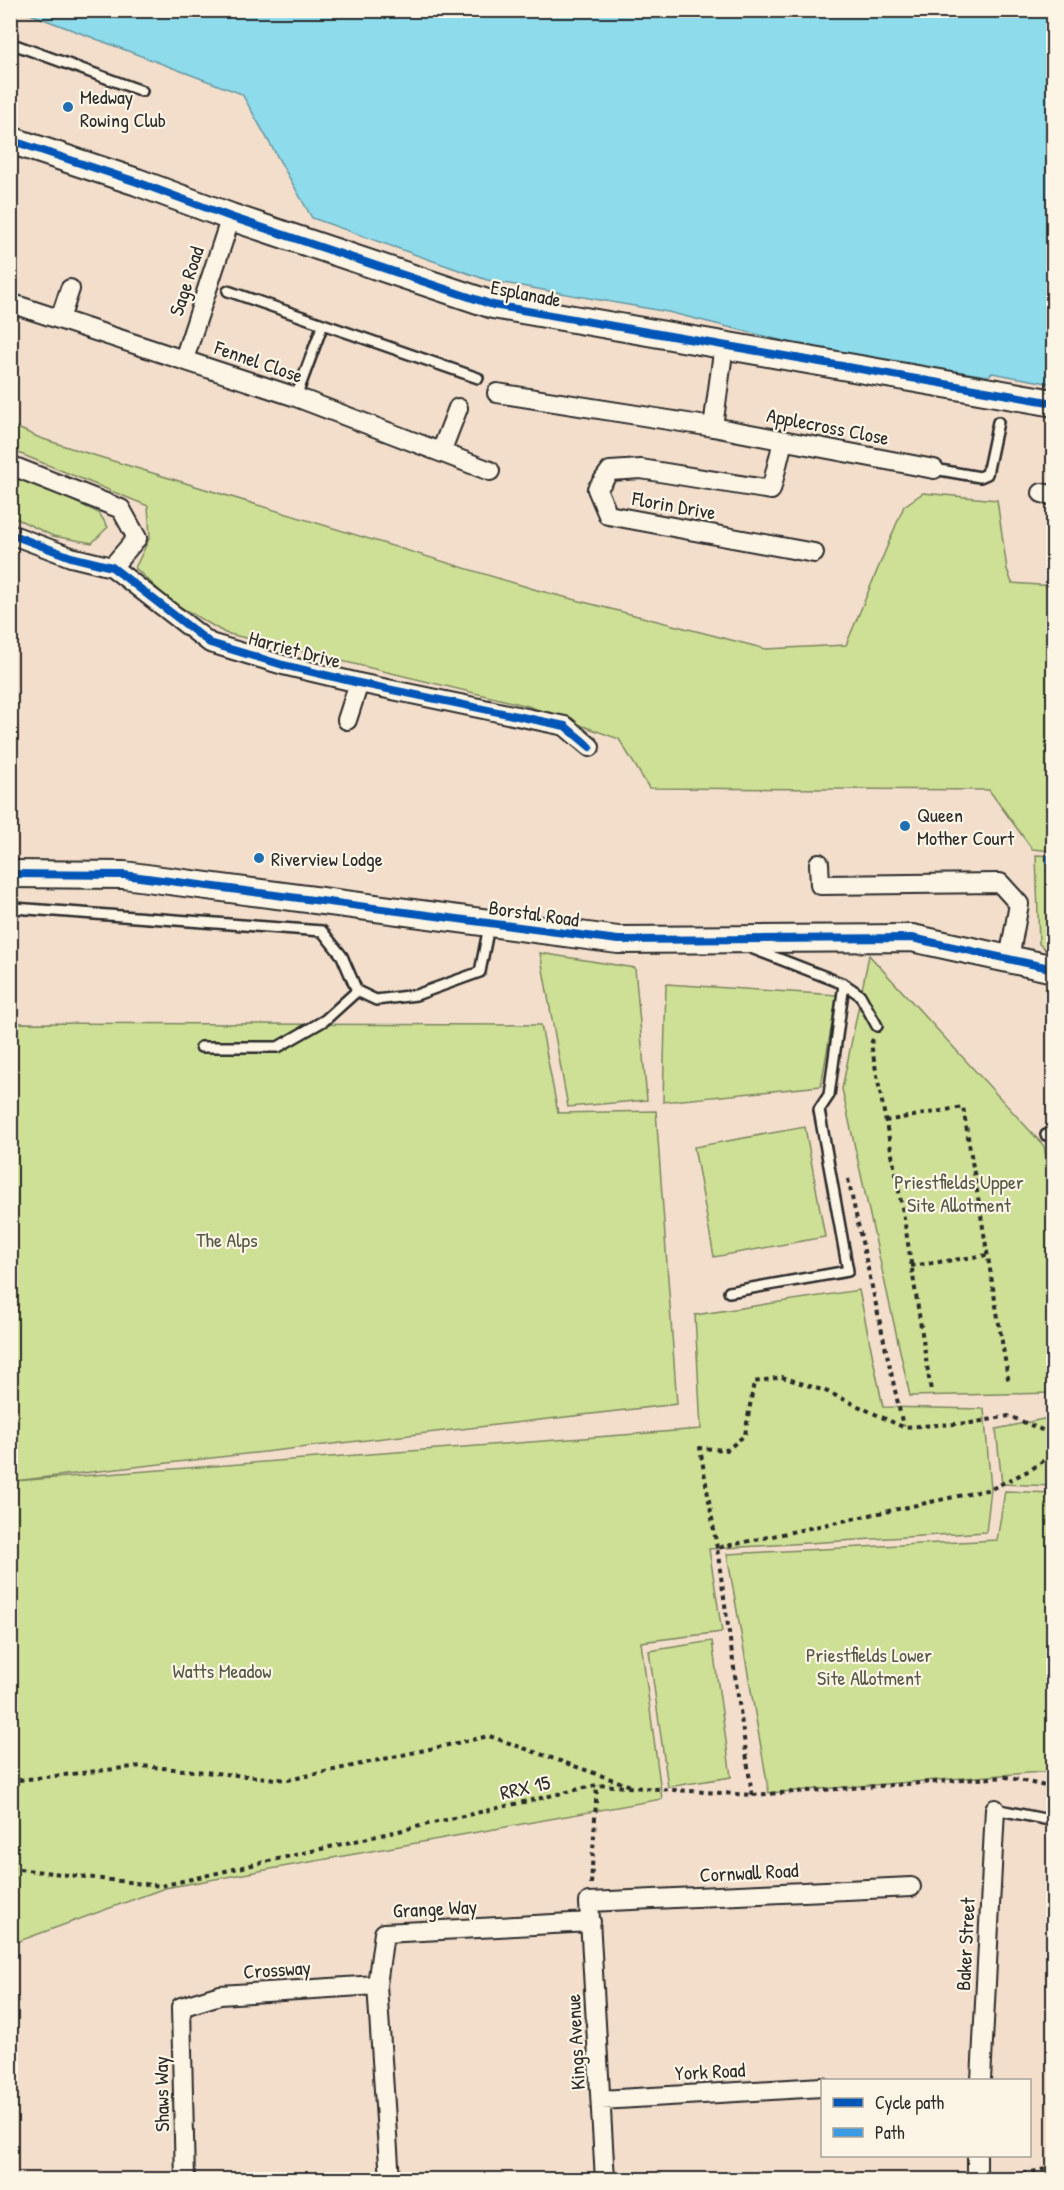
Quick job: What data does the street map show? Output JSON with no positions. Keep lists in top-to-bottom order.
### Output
{
  "streets": {
    "street": [
      "Sage Road",
      "Esplanade",
      "Fennel Close",
      "Applecross Close",
      "Florin Drive",
      "Harriet Drive",
      "Borstal Road",
      "Cornwall Road",
      "Grange Way",
      "Baker Street",
      "Crossway",
      "Kings Avenue",
      "York Road",
      "Shaws Way"
    ],
    "path": ["RRX 15"]
  },
  "crossings": [
    ["Sage Road", "Esplanade"],
    ["Sage Road", "Fennel Close"],
    ["Applecross Close", "Florin Drive"],
    ["Cornwall Road", "Kings Avenue"],
    ["Grange Way", "Crossway"],
    ["Grange Way", "Kings Avenue"],
    ["Crossway", "Shaws Way"],
    ["Kings Avenue", "York Road"]
  ],
  "parks": [
    "Priestfields Upper Site Allotment",
    "The Alps",
    "Priestfields Lower Site Allotment",
    "Watts Meadow"
  ],
  "places": ["Medway Rowing Club", "Queen Mother Court", "Riverview Lodge"],
  "legend": ["Cycle path", "Path"]
}
